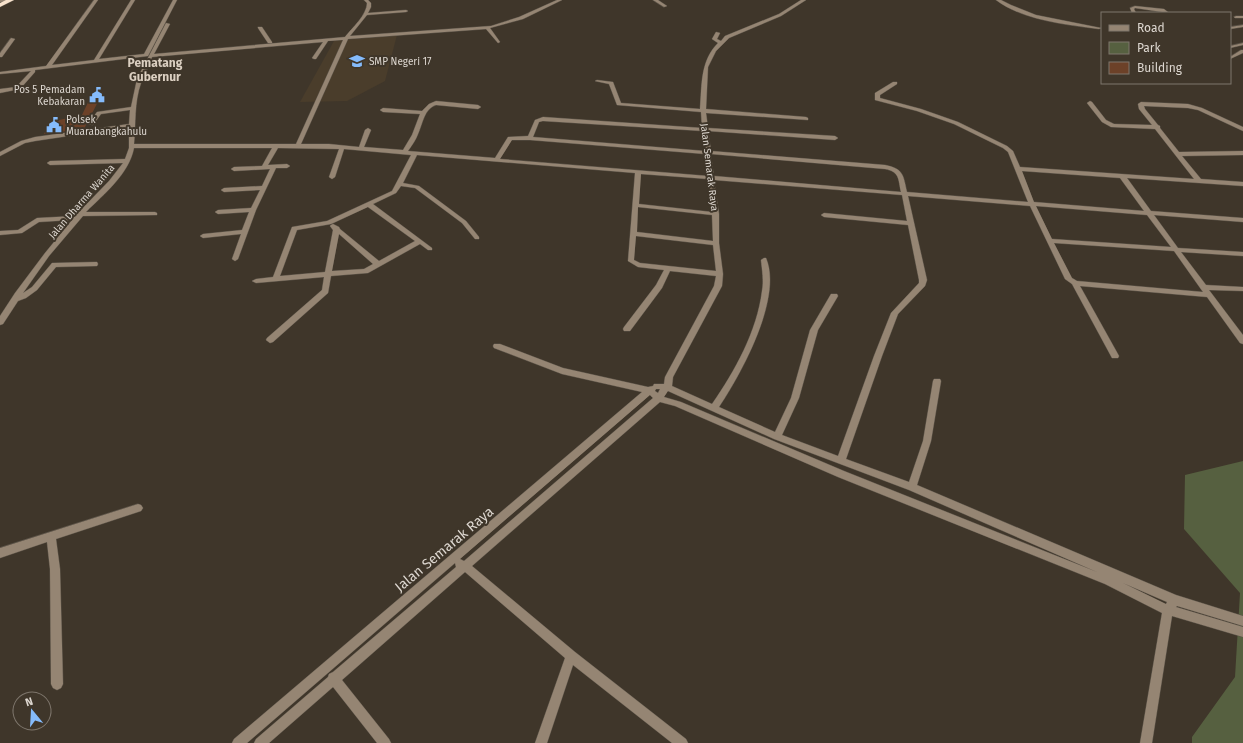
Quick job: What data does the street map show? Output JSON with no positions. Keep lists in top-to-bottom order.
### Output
{
  "streets": {
    "street": ["Jalan Semarak Raya", "Jalan Dharma Wanita"]
  },
  "districts": ["Pematang Gubernur"],
  "places": {
    "school or university": ["SMP Negeri 17"],
    "public building": ["Pos 5 Pemadam Kebakaran", "Polsek Muarabangkahulu"]
  },
  "legend": ["Road", "Park", "Building"],
  "north": "top"
}
